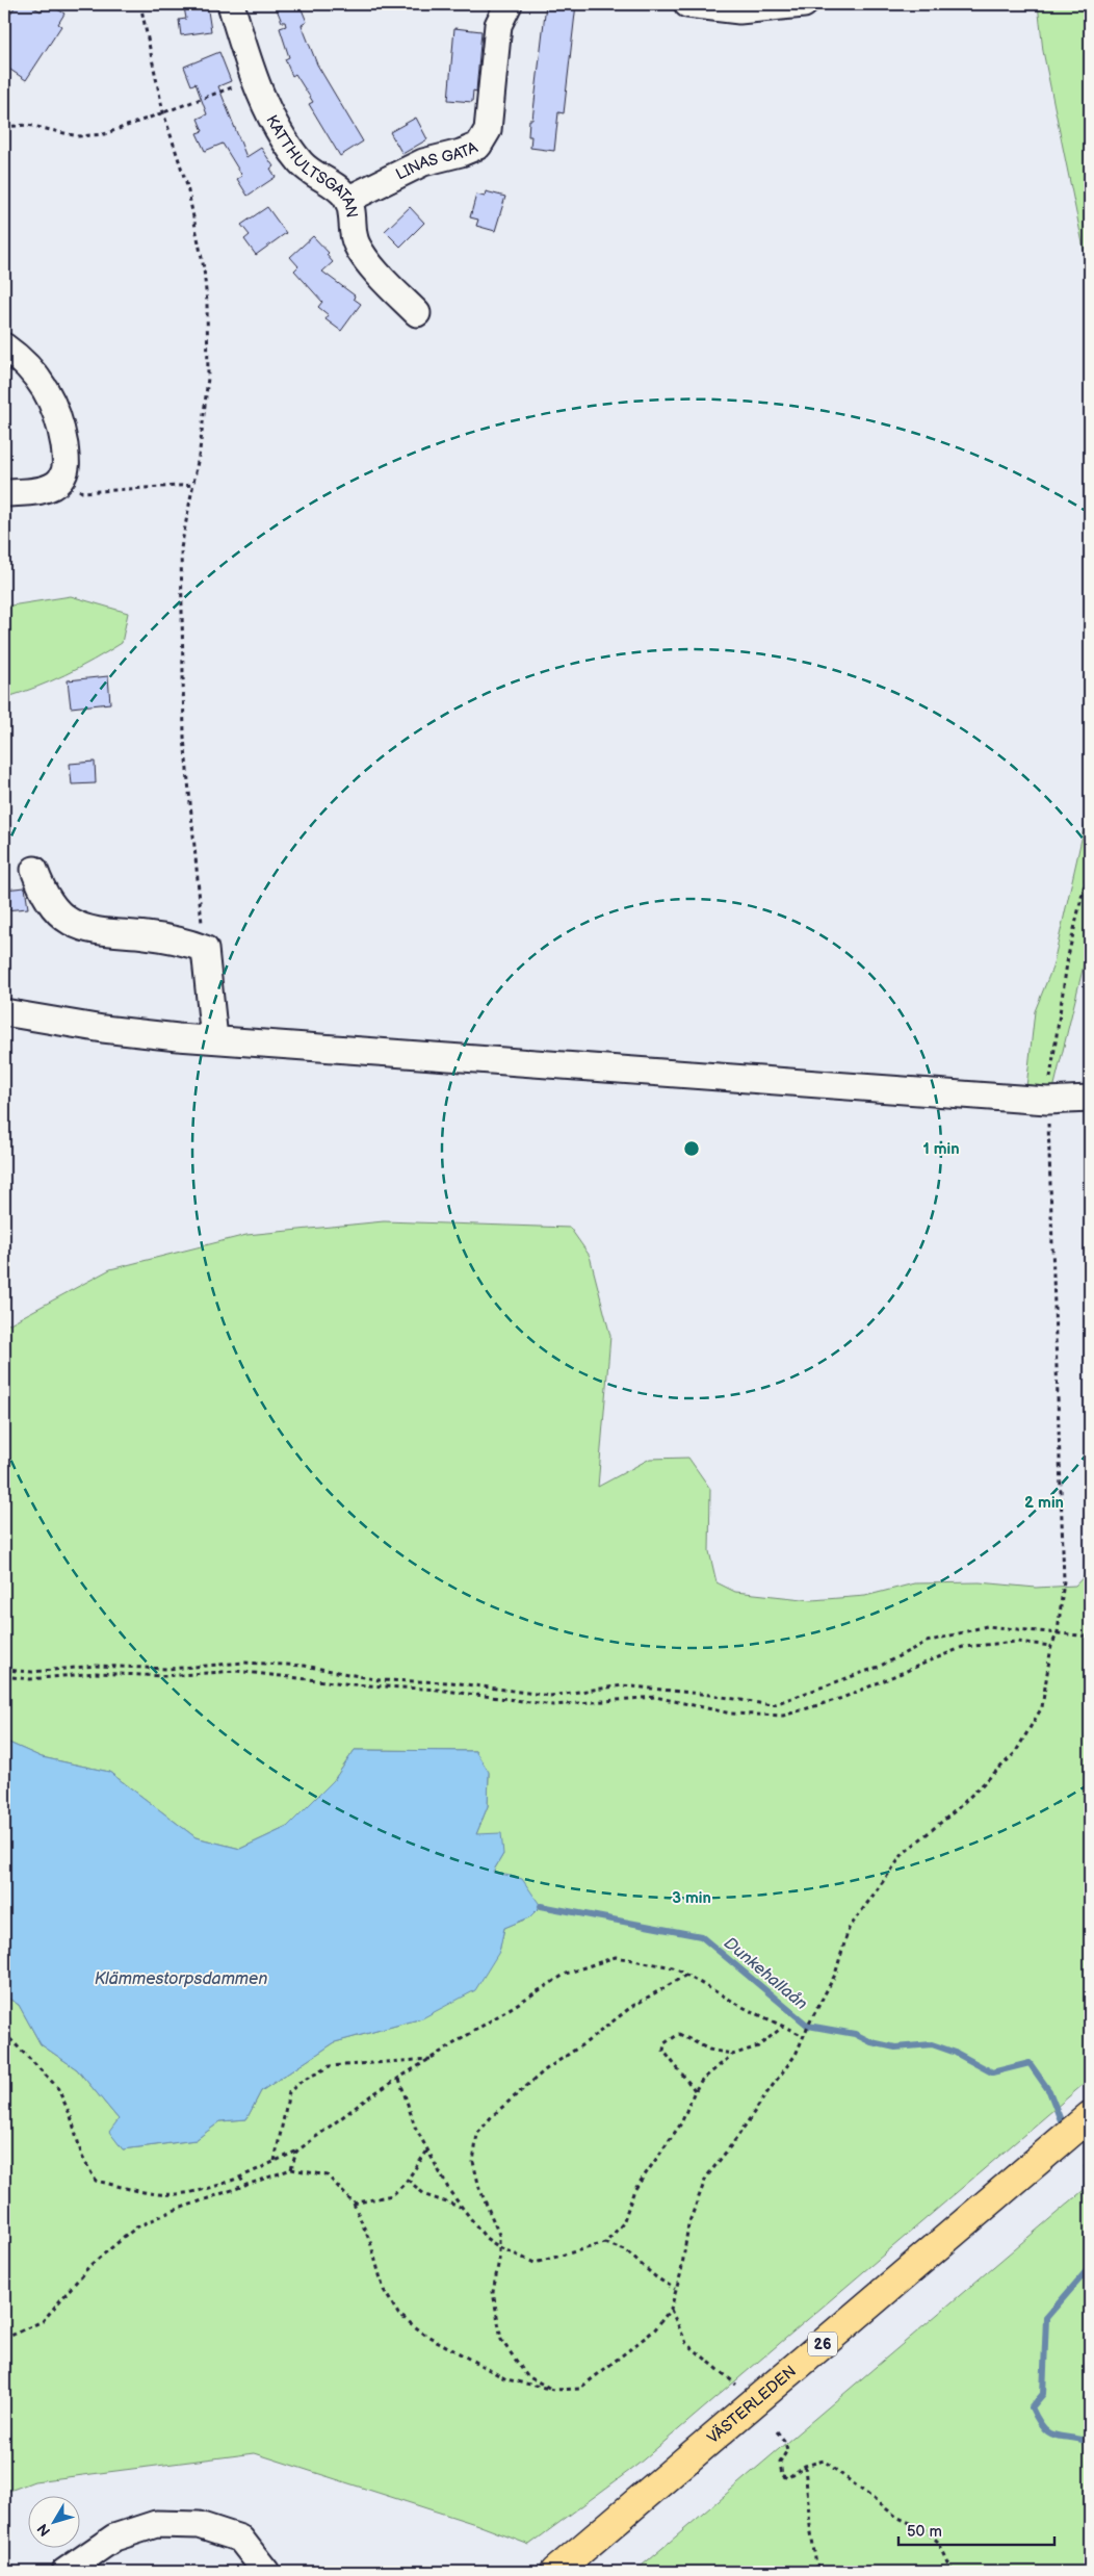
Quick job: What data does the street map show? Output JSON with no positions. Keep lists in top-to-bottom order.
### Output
{
  "streets": {
    "highway": ["26", "VÄSTERLEDEN"],
    "street": ["LINAS GATA", "KATTHULTSGATAN"]
  },
  "crossings": [
    ["LINAS GATA", "KATTHULTSGATAN"]
  ],
  "water": ["Dunkehallaån", "Klämmestorpsdammen"],
  "scale_bar": "50 m",
  "north": "bottom left",
  "rings": ["1 min", "2 min", "3 min"]
}
